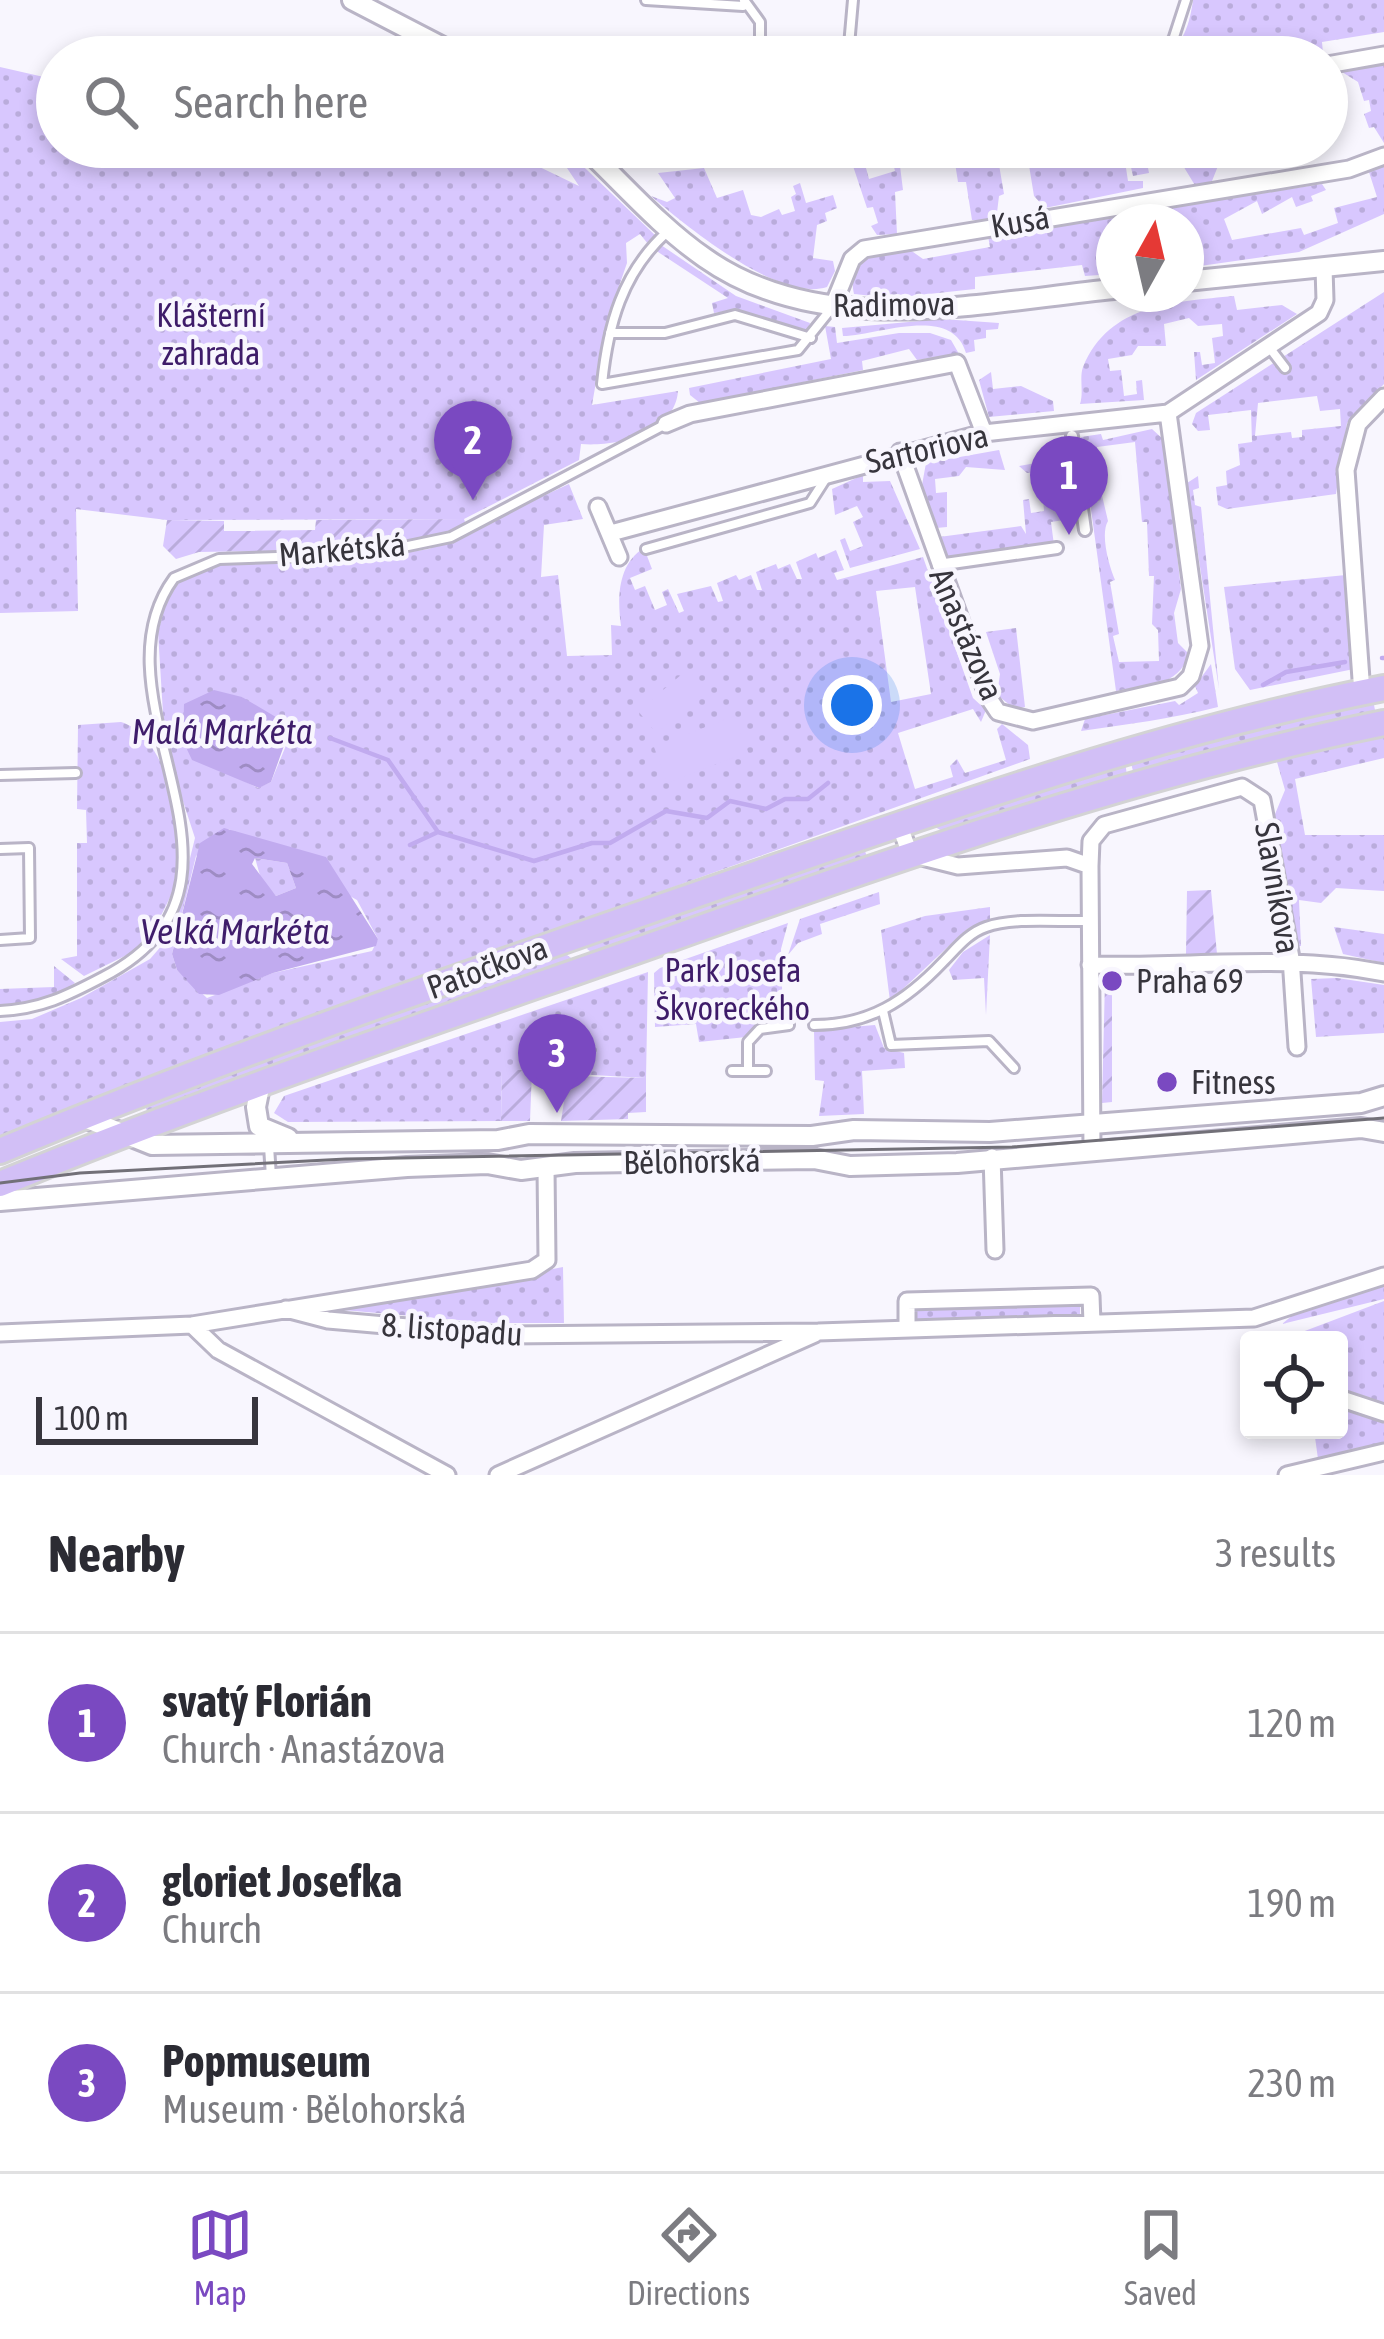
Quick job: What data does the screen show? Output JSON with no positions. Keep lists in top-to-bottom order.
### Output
{
  "streets": {
    "main road": ["Patočkova"],
    "street": [
      "Kusá",
      "Radimova",
      "Sartoriova",
      "Markétská",
      "Anastázova",
      "Slavníkova",
      "Bělohorská",
      "8. listopadu"
    ]
  },
  "crossings": [
    ["Kusá", "Radimova"],
    ["Sartoriova", "Markétská"],
    ["Sartoriova", "Anastázova"],
    ["Patočkova", "Bělohorská"]
  ],
  "water": ["Malá Markéta", "Velká Markéta"],
  "parks": ["Klášterní zahrada", "Park Josefa Škvoreckého"],
  "places": ["Praha 69", "Fitness"],
  "scale_bar": "100 m",
  "north": "top",
  "page": {
    "search": "Search here",
    "pins": ["2", "1", "3"],
    "scale": "100 m",
    "heading": ["Nearby", "3 results"],
    "list": [
      {
        "mark": "1",
        "name": "svatý Florián",
        "note": "Church · Anastázova",
        "value": "120 m"
      },
      {
        "mark": "2",
        "name": "gloriet Josefka",
        "note": "Church",
        "value": "190 m"
      },
      {
        "mark": "3",
        "name": "Popmuseum",
        "note": "Museum · Bělohorská",
        "value": "230 m"
      }
    ],
    "nav": ["Map", "Directions", "Saved"]
  }
}
